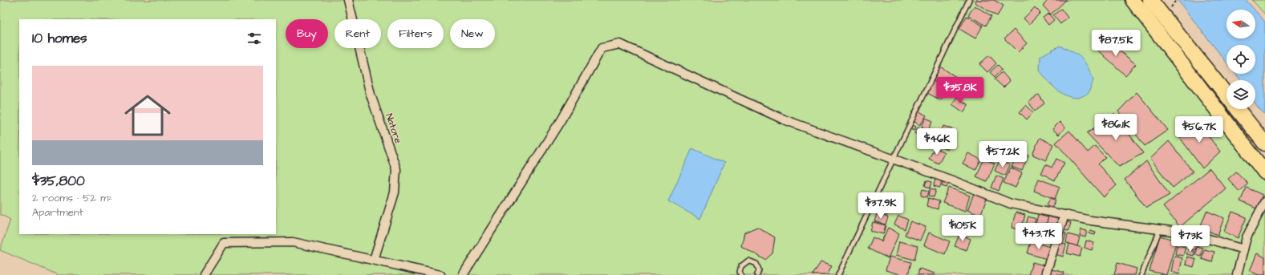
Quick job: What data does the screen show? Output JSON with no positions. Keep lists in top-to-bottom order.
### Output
{
  "streets": {
    "street": ["Natore"]
  },
  "north": "left",
  "page": {
    "chip": [
      "Buy",
      "Rent",
      "Filters",
      "New"
    ],
    "heading": "10 homes",
    "price": [
      "$87.5K",
      "$35.8K",
      "$86.1K",
      "$56.7K",
      "$46K",
      "$57.2K",
      "$37.9K",
      "$105K",
      "$43.7K",
      "$73K"
    ],
    "list": [
      {
        "name": "$35,800",
        "note": "2 rooms · 52 m² · Apartment"
      }
    ]
  }
}
